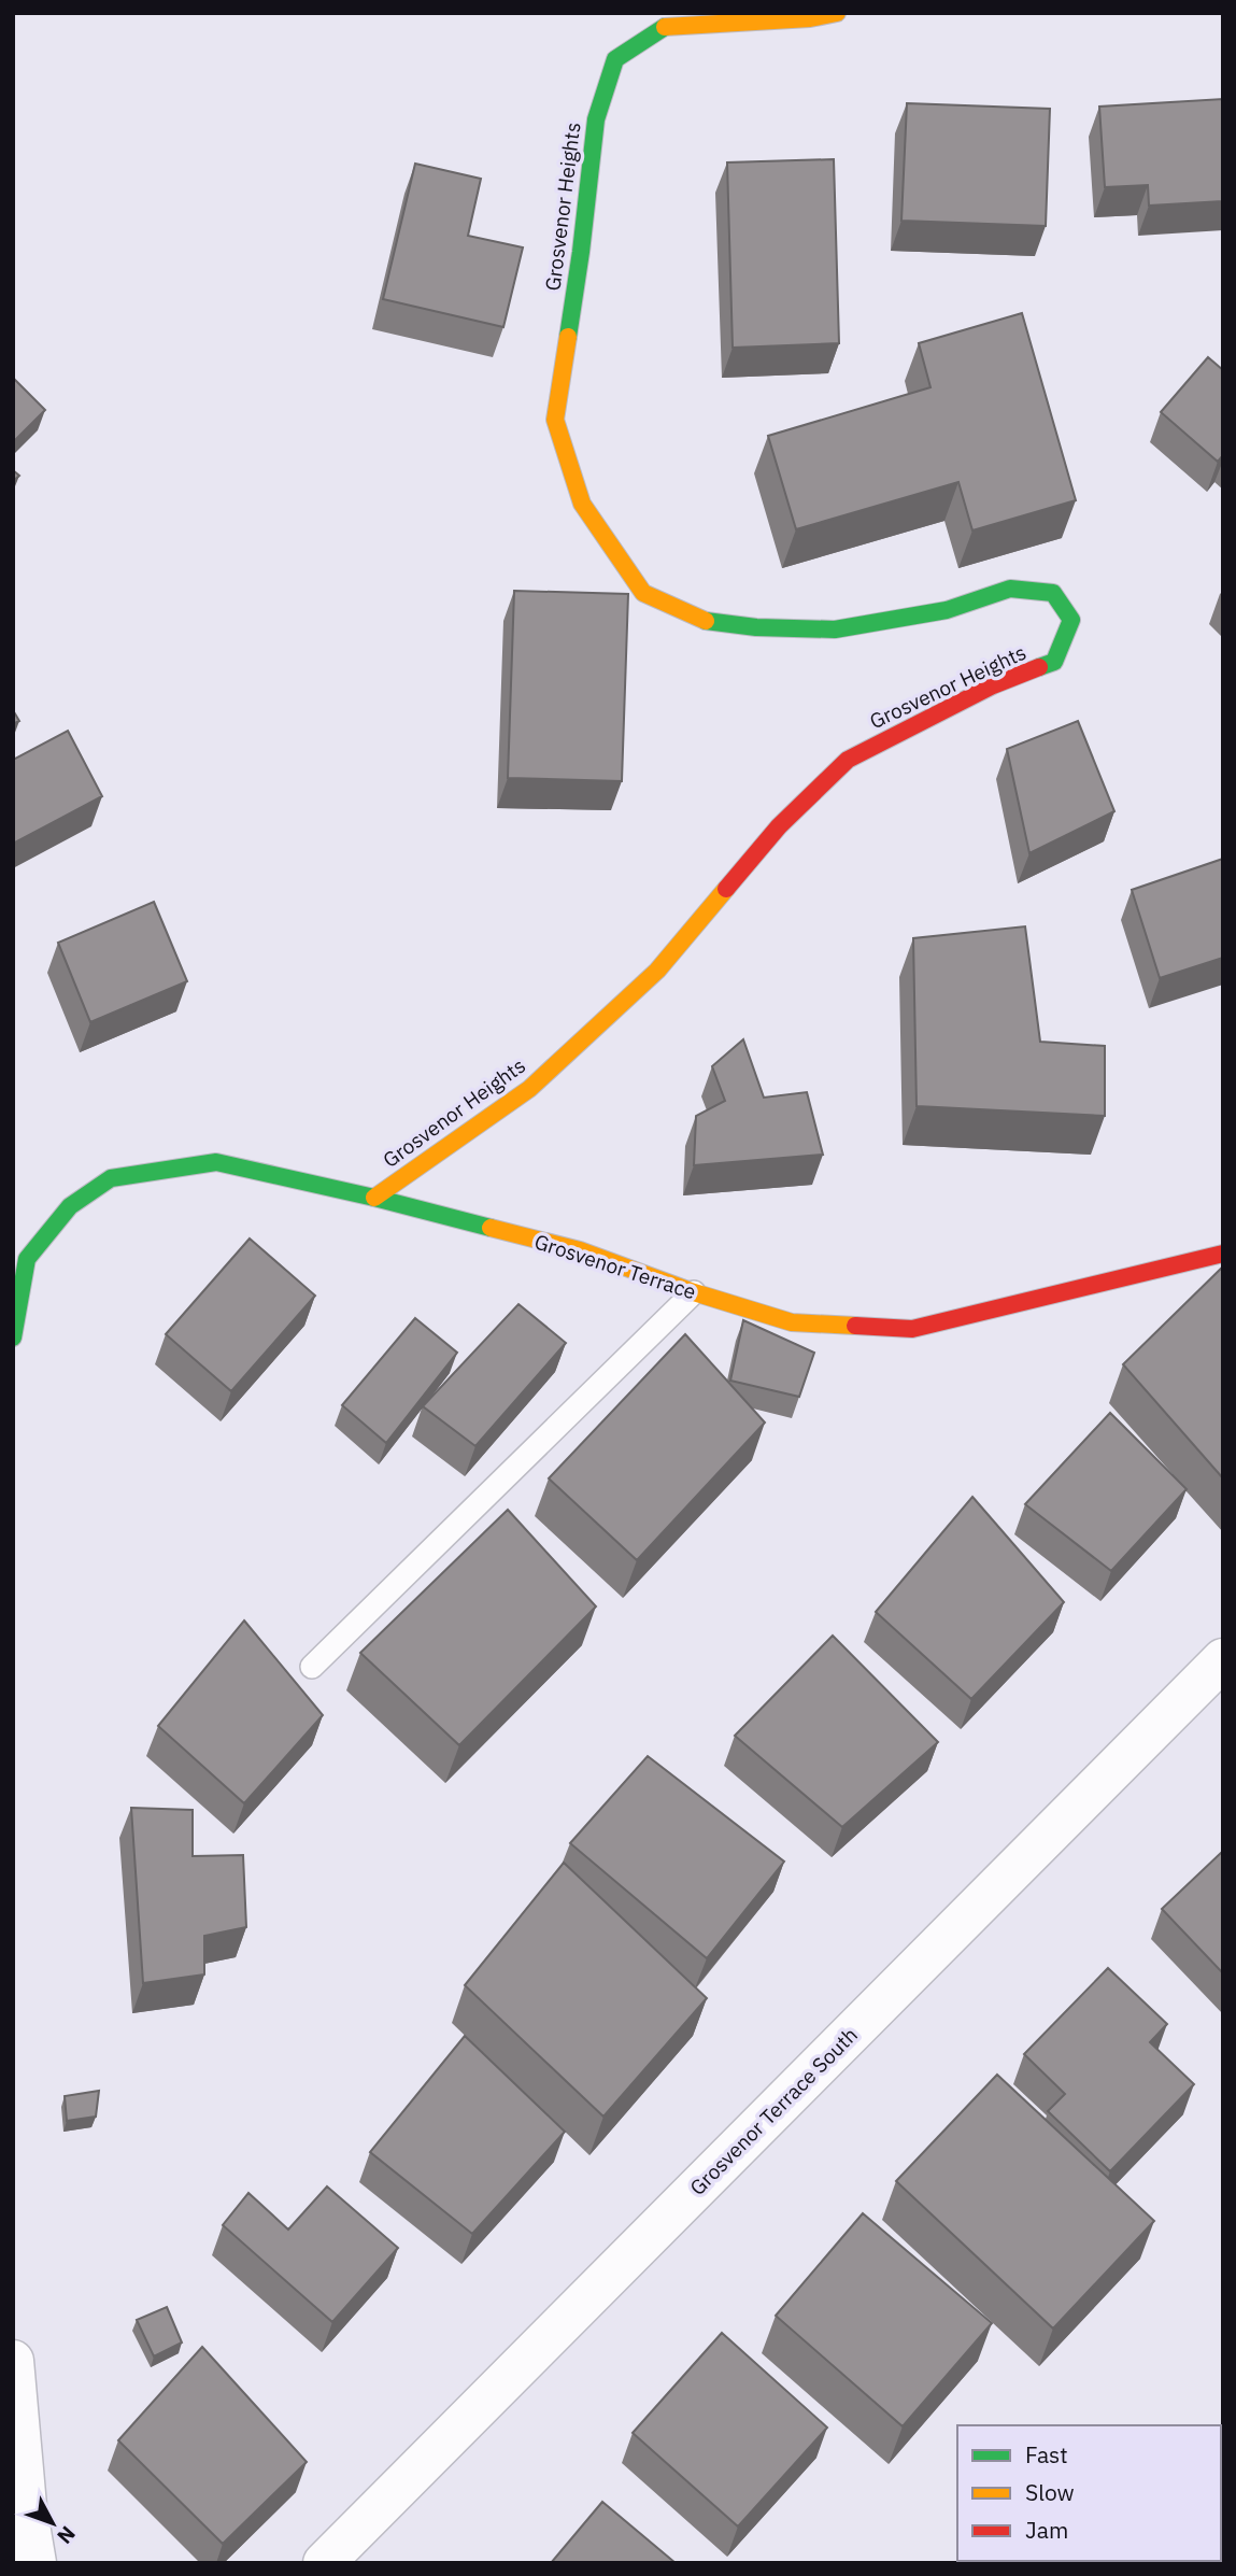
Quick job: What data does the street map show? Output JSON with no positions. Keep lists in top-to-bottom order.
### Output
{
  "streets": {
    "street": ["Grosvenor Heights", "Grosvenor Terrace", "Grosvenor Terrace South"]
  },
  "crossings": [
    ["Grosvenor Heights", "Grosvenor Terrace"]
  ],
  "legend": ["Fast", "Slow", "Jam"],
  "north": "bottom right"
}
